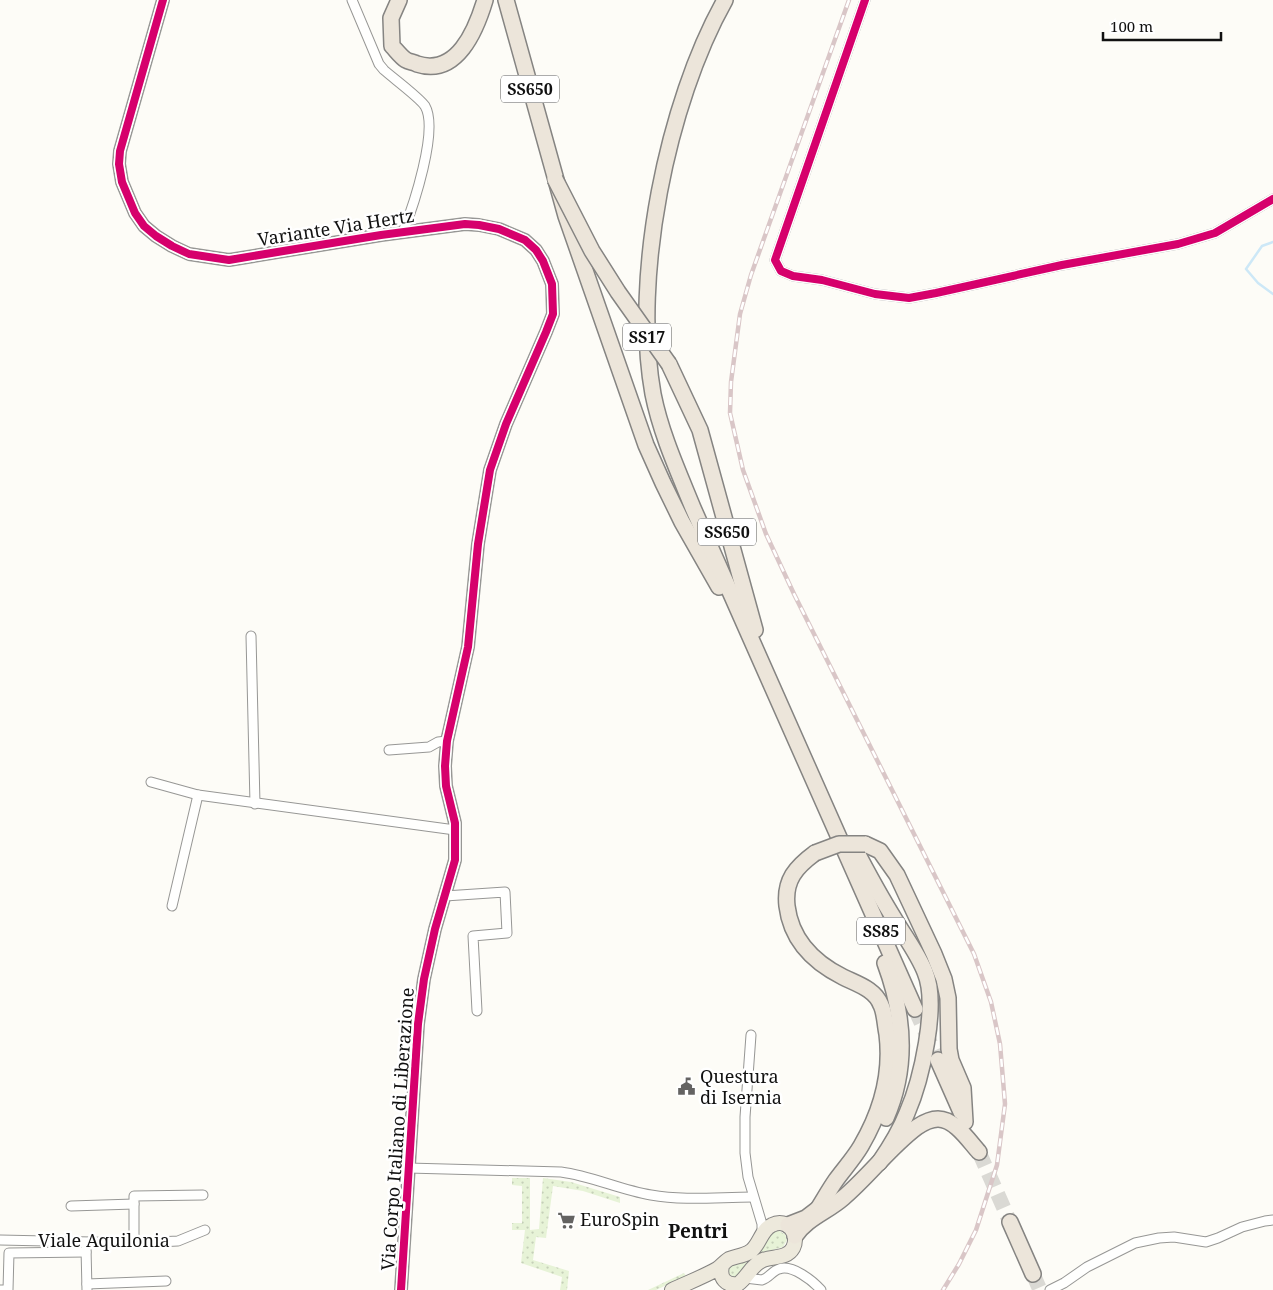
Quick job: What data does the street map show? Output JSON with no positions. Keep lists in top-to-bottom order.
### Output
{
  "streets": {
    "highway": ["SS650", "SS17", "SS85"],
    "street": ["Variante Via Hertz", "Via Corpo Italiano di Liberazione", "Viale Aquilonia"]
  },
  "crossings": [
    ["SS650", "SS17"],
    ["Variante Via Hertz", "Via Corpo Italiano di Liberazione"],
    ["SS17", "SS85"]
  ],
  "districts": ["Pentri"],
  "places": {
    "public building": ["Questura di Isernia"],
    "supermarket": ["EuroSpin"]
  },
  "scale_bar": "100 m"
}
